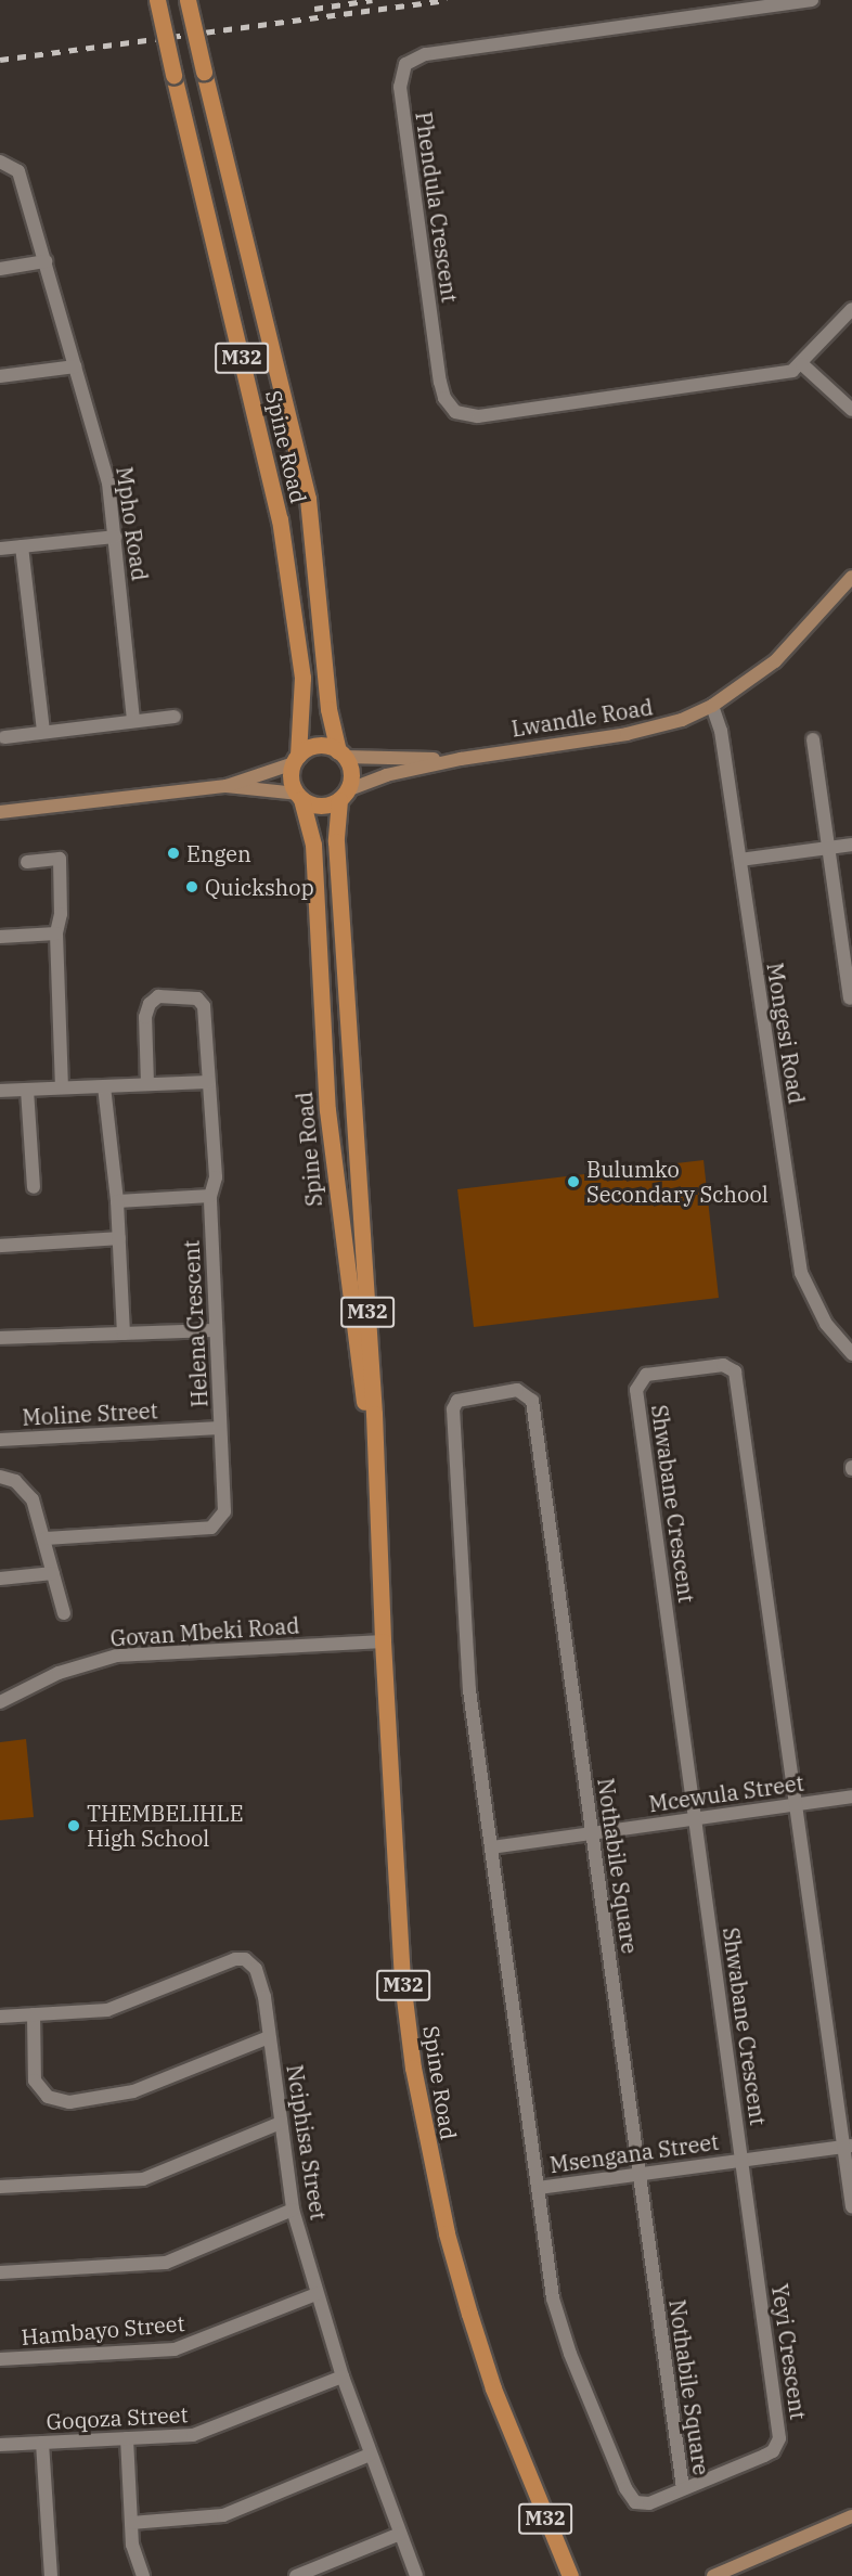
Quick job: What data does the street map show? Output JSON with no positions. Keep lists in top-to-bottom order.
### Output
{
  "streets": {
    "main road": ["M32", "Spine Road"],
    "street": [
      "Phendula Crescent",
      "Mpho Road",
      "Lwandle Road",
      "Mongesi Road",
      "Helena Crescent",
      "Moline Street",
      "Shwabane Crescent",
      "Govan Mbeki Road",
      "Mcewula Street",
      "Nothabile Square",
      "Nciphisa Street",
      "Msengana Street",
      "Hambayo Street",
      "Yeyi Crescent",
      "Goqoza Street"
    ]
  },
  "crossings": [
    ["Spine Road", "Lwandle Road"],
    ["Spine Road", "Govan Mbeki Road"],
    ["Lwandle Road", "Mongesi Road"],
    ["Helena Crescent", "Moline Street"],
    ["Shwabane Crescent", "Mcewula Street"],
    ["Shwabane Crescent", "Msengana Street"],
    ["Shwabane Crescent", "Yeyi Crescent"],
    ["Mcewula Street", "Nothabile Square"],
    ["Nothabile Square", "Msengana Street"],
    ["Nothabile Square", "Yeyi Crescent"],
    ["Nciphisa Street", "Hambayo Street"],
    ["Nciphisa Street", "Goqoza Street"],
    ["Msengana Street", "Yeyi Crescent"]
  ],
  "places": [
    "Engen",
    "Quickshop",
    "Bulumko Secondary School",
    "THEMBELIHLE High School"
  ]
}
